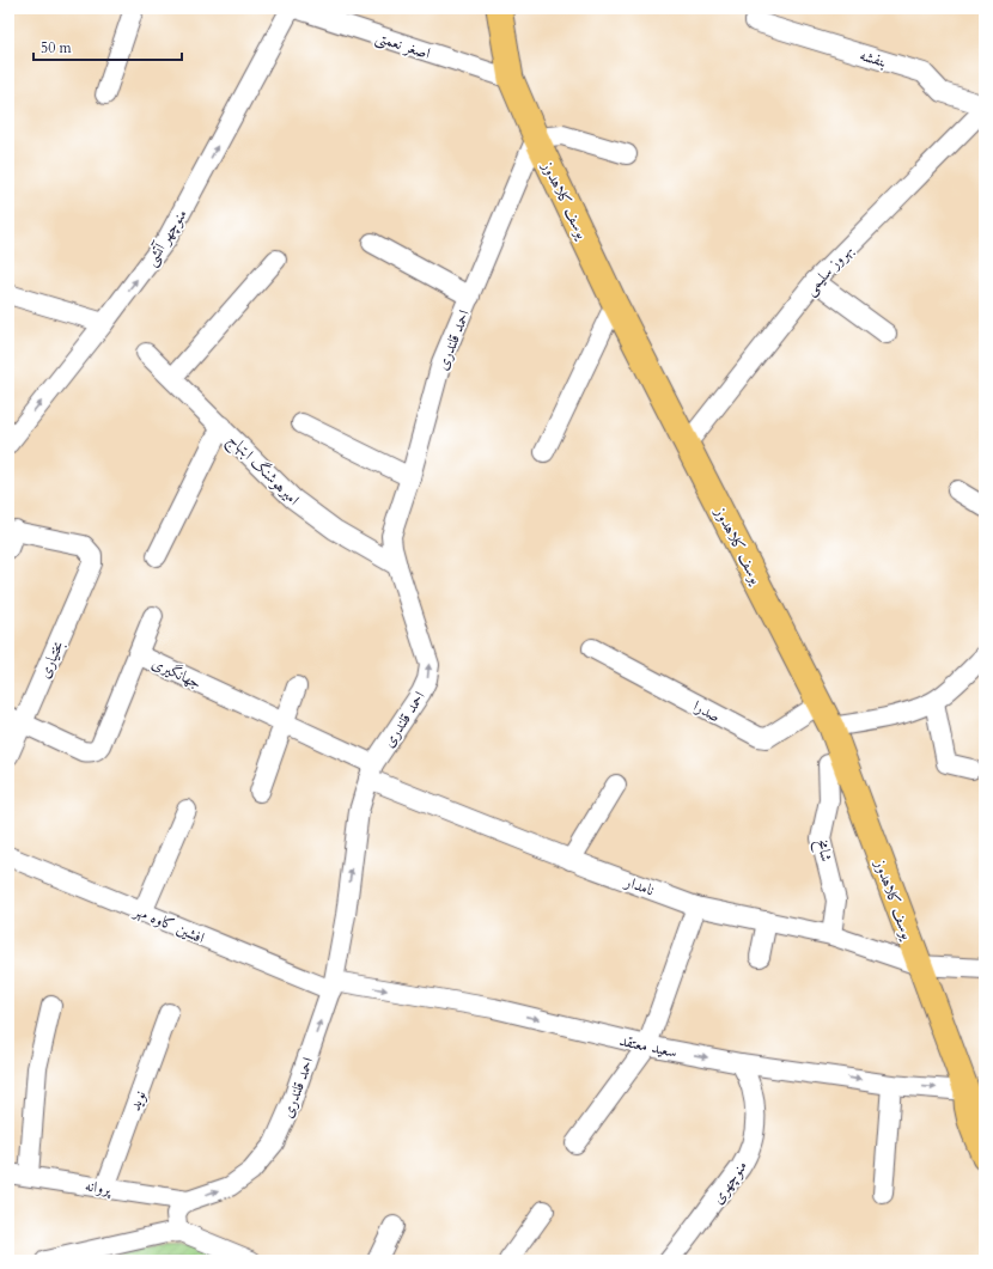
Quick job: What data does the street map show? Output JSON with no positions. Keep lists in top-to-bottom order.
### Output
{
  "streets": {
    "main road": ["یوسف کلاهدوز"],
    "street": [
      "اصغر نعمتی",
      "بنفشه",
      "منوچهر آتشی",
      "بهروز سلیمی",
      "احمد قلندری",
      "امیرهوشنگ ابتهاج",
      "بختیاری",
      "جهانگیری",
      "صدرا",
      "شامخ",
      "نامدار",
      "افشین کاوه مهر",
      "سعید معتقد",
      "نوید",
      "منوچهری",
      "پروانه"
    ]
  },
  "crossings": [
    ["اصغر نعمتی", "یوسف کلاهدوز"],
    ["یوسف کلاهدوز", "بهروز سلیمی"],
    ["یوسف کلاهدوز", "احمد قلندری"],
    ["یوسف کلاهدوز", "صدرا"],
    ["یوسف کلاهدوز", "نامدار"],
    ["یوسف کلاهدوز", "سعید معتقد"],
    ["احمد قلندری", "امیرهوشنگ ابتهاج"],
    ["احمد قلندری", "جهانگیری"],
    ["احمد قلندری", "نامدار"],
    ["احمد قلندری", "افشین کاوه مهر"],
    ["احمد قلندری", "سعید معتقد"],
    ["احمد قلندری", "پروانه"],
    ["بختیاری", "جهانگیری"],
    ["جهانگیری", "نامدار"],
    ["شامخ", "نامدار"],
    ["افشین کاوه مهر", "سعید معتقد"],
    ["سعید معتقد", "منوچهری"],
    ["نوید", "پروانه"]
  ],
  "one_way": ["احمد قلندری", "سعید معتقد"],
  "scale_bar": "50 m"
}
